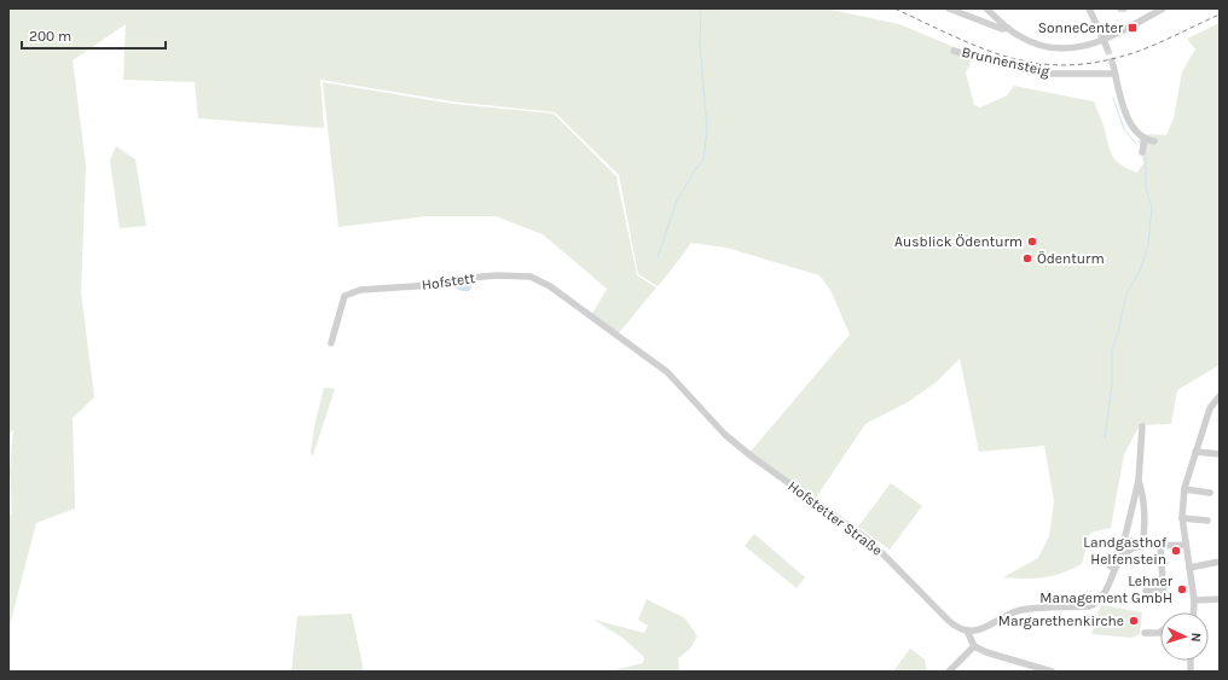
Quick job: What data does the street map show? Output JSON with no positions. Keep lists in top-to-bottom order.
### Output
{
  "streets": {
    "street": ["Brunnensteig", "Hofstett", "Hofstetter Straße"]
  },
  "crossings": [
    ["Hofstett", "Hofstetter Straße"]
  ],
  "places": {
    "transit": ["SonneCenter"],
    "other": [
      "Ausblick Ödenturm",
      "Ödenturm",
      "Landgasthof Helfenstein",
      "Lehner Management GmbH",
      "Margarethenkirche"
    ]
  },
  "scale_bar": "200 m",
  "north": "right"
}
